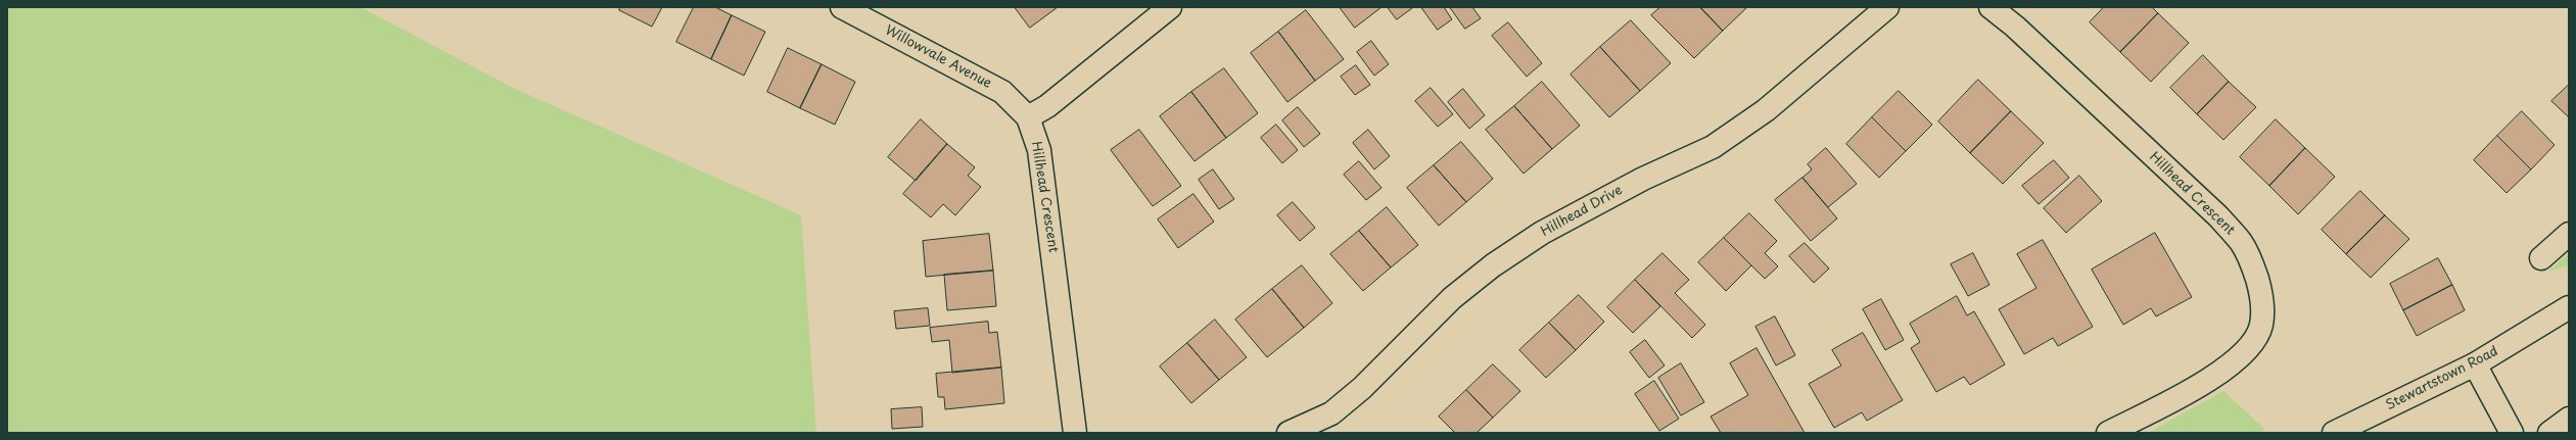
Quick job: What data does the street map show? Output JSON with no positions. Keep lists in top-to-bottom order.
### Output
{
  "streets": {
    "street": [
      "Willowvale Avenue",
      "Hillhead Crescent",
      "Hillhead Drive",
      "Stewartstown Road"
    ]
  },
  "crossings": [
    ["Willowvale Avenue", "Hillhead Crescent"]
  ]
}
